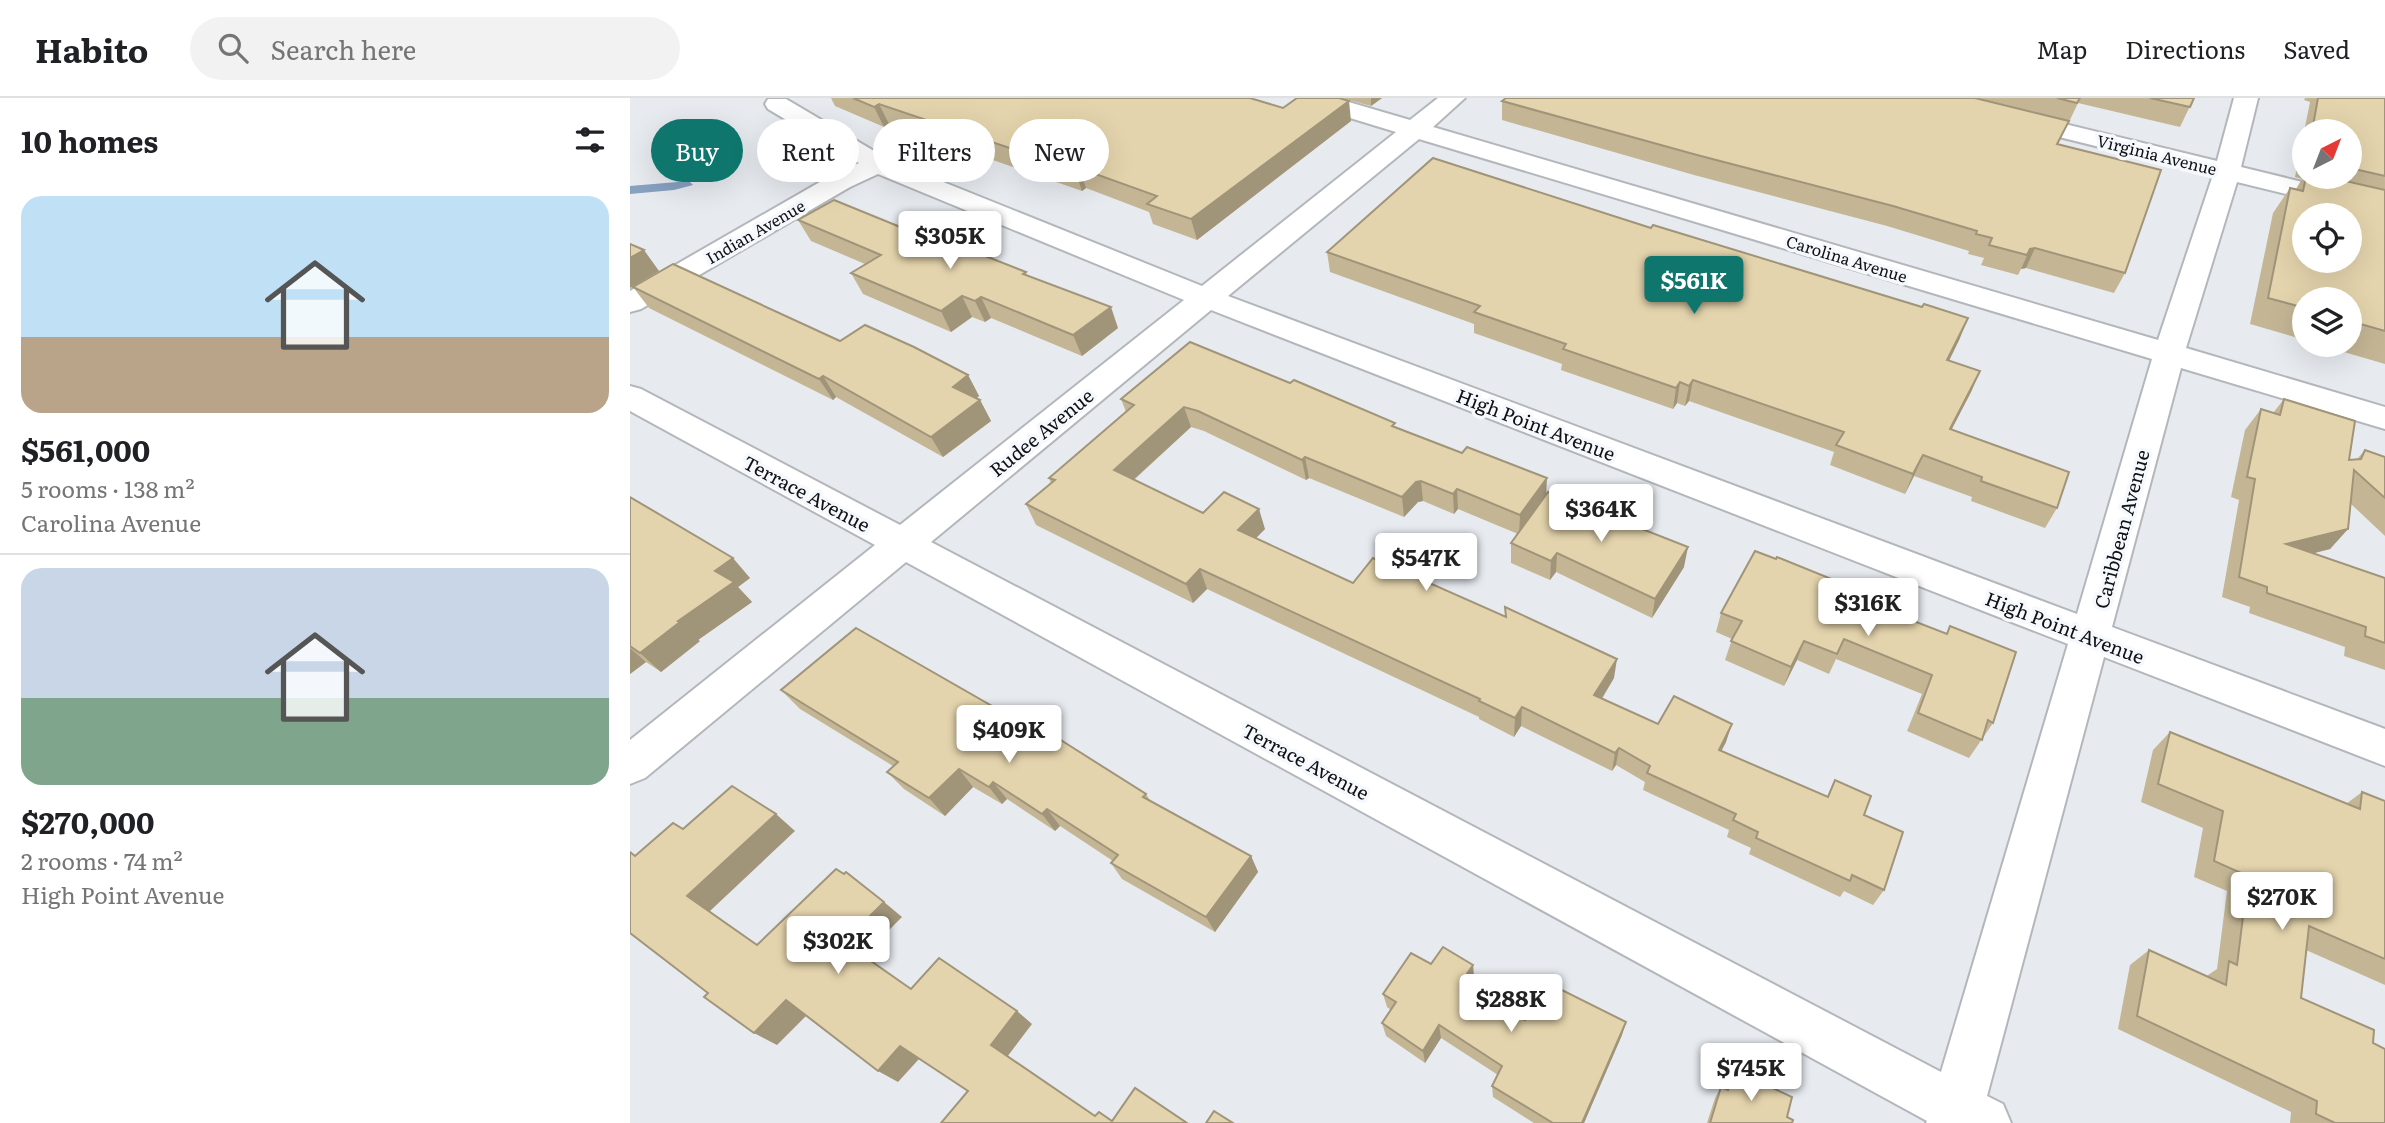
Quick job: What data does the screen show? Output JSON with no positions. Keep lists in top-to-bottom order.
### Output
{
  "streets": {
    "street": [
      "Virginia Avenue",
      "Indian Avenue",
      "Carolina Avenue",
      "High Point Avenue",
      "Rudee Avenue",
      "Terrace Avenue",
      "Caribbean Avenue"
    ]
  },
  "crossings": [
    ["Virginia Avenue", "Caribbean Avenue"],
    ["Carolina Avenue", "Rudee Avenue"],
    ["Carolina Avenue", "Caribbean Avenue"],
    ["High Point Avenue", "Rudee Avenue"],
    ["High Point Avenue", "Caribbean Avenue"],
    ["Rudee Avenue", "Terrace Avenue"],
    ["Terrace Avenue", "Caribbean Avenue"]
  ],
  "north": "top right",
  "page": {
    "header": "Habito",
    "search": "Search here",
    "nav": ["Map", "Directions", "Saved"],
    "heading": "10 homes",
    "chip": [
      "Buy",
      "Rent",
      "Filters",
      "New"
    ],
    "list": [
      {
        "name": "$561,000",
        "note": "5 rooms · 138 m² · Carolina Avenue"
      },
      {
        "name": "$270,000",
        "note": "2 rooms · 74 m² · High Point Avenue"
      }
    ],
    "price": [
      "$305K",
      "$561K",
      "$364K",
      "$547K",
      "$316K",
      "$409K",
      "$270K",
      "$302K",
      "$288K",
      "$745K"
    ]
  }
}
